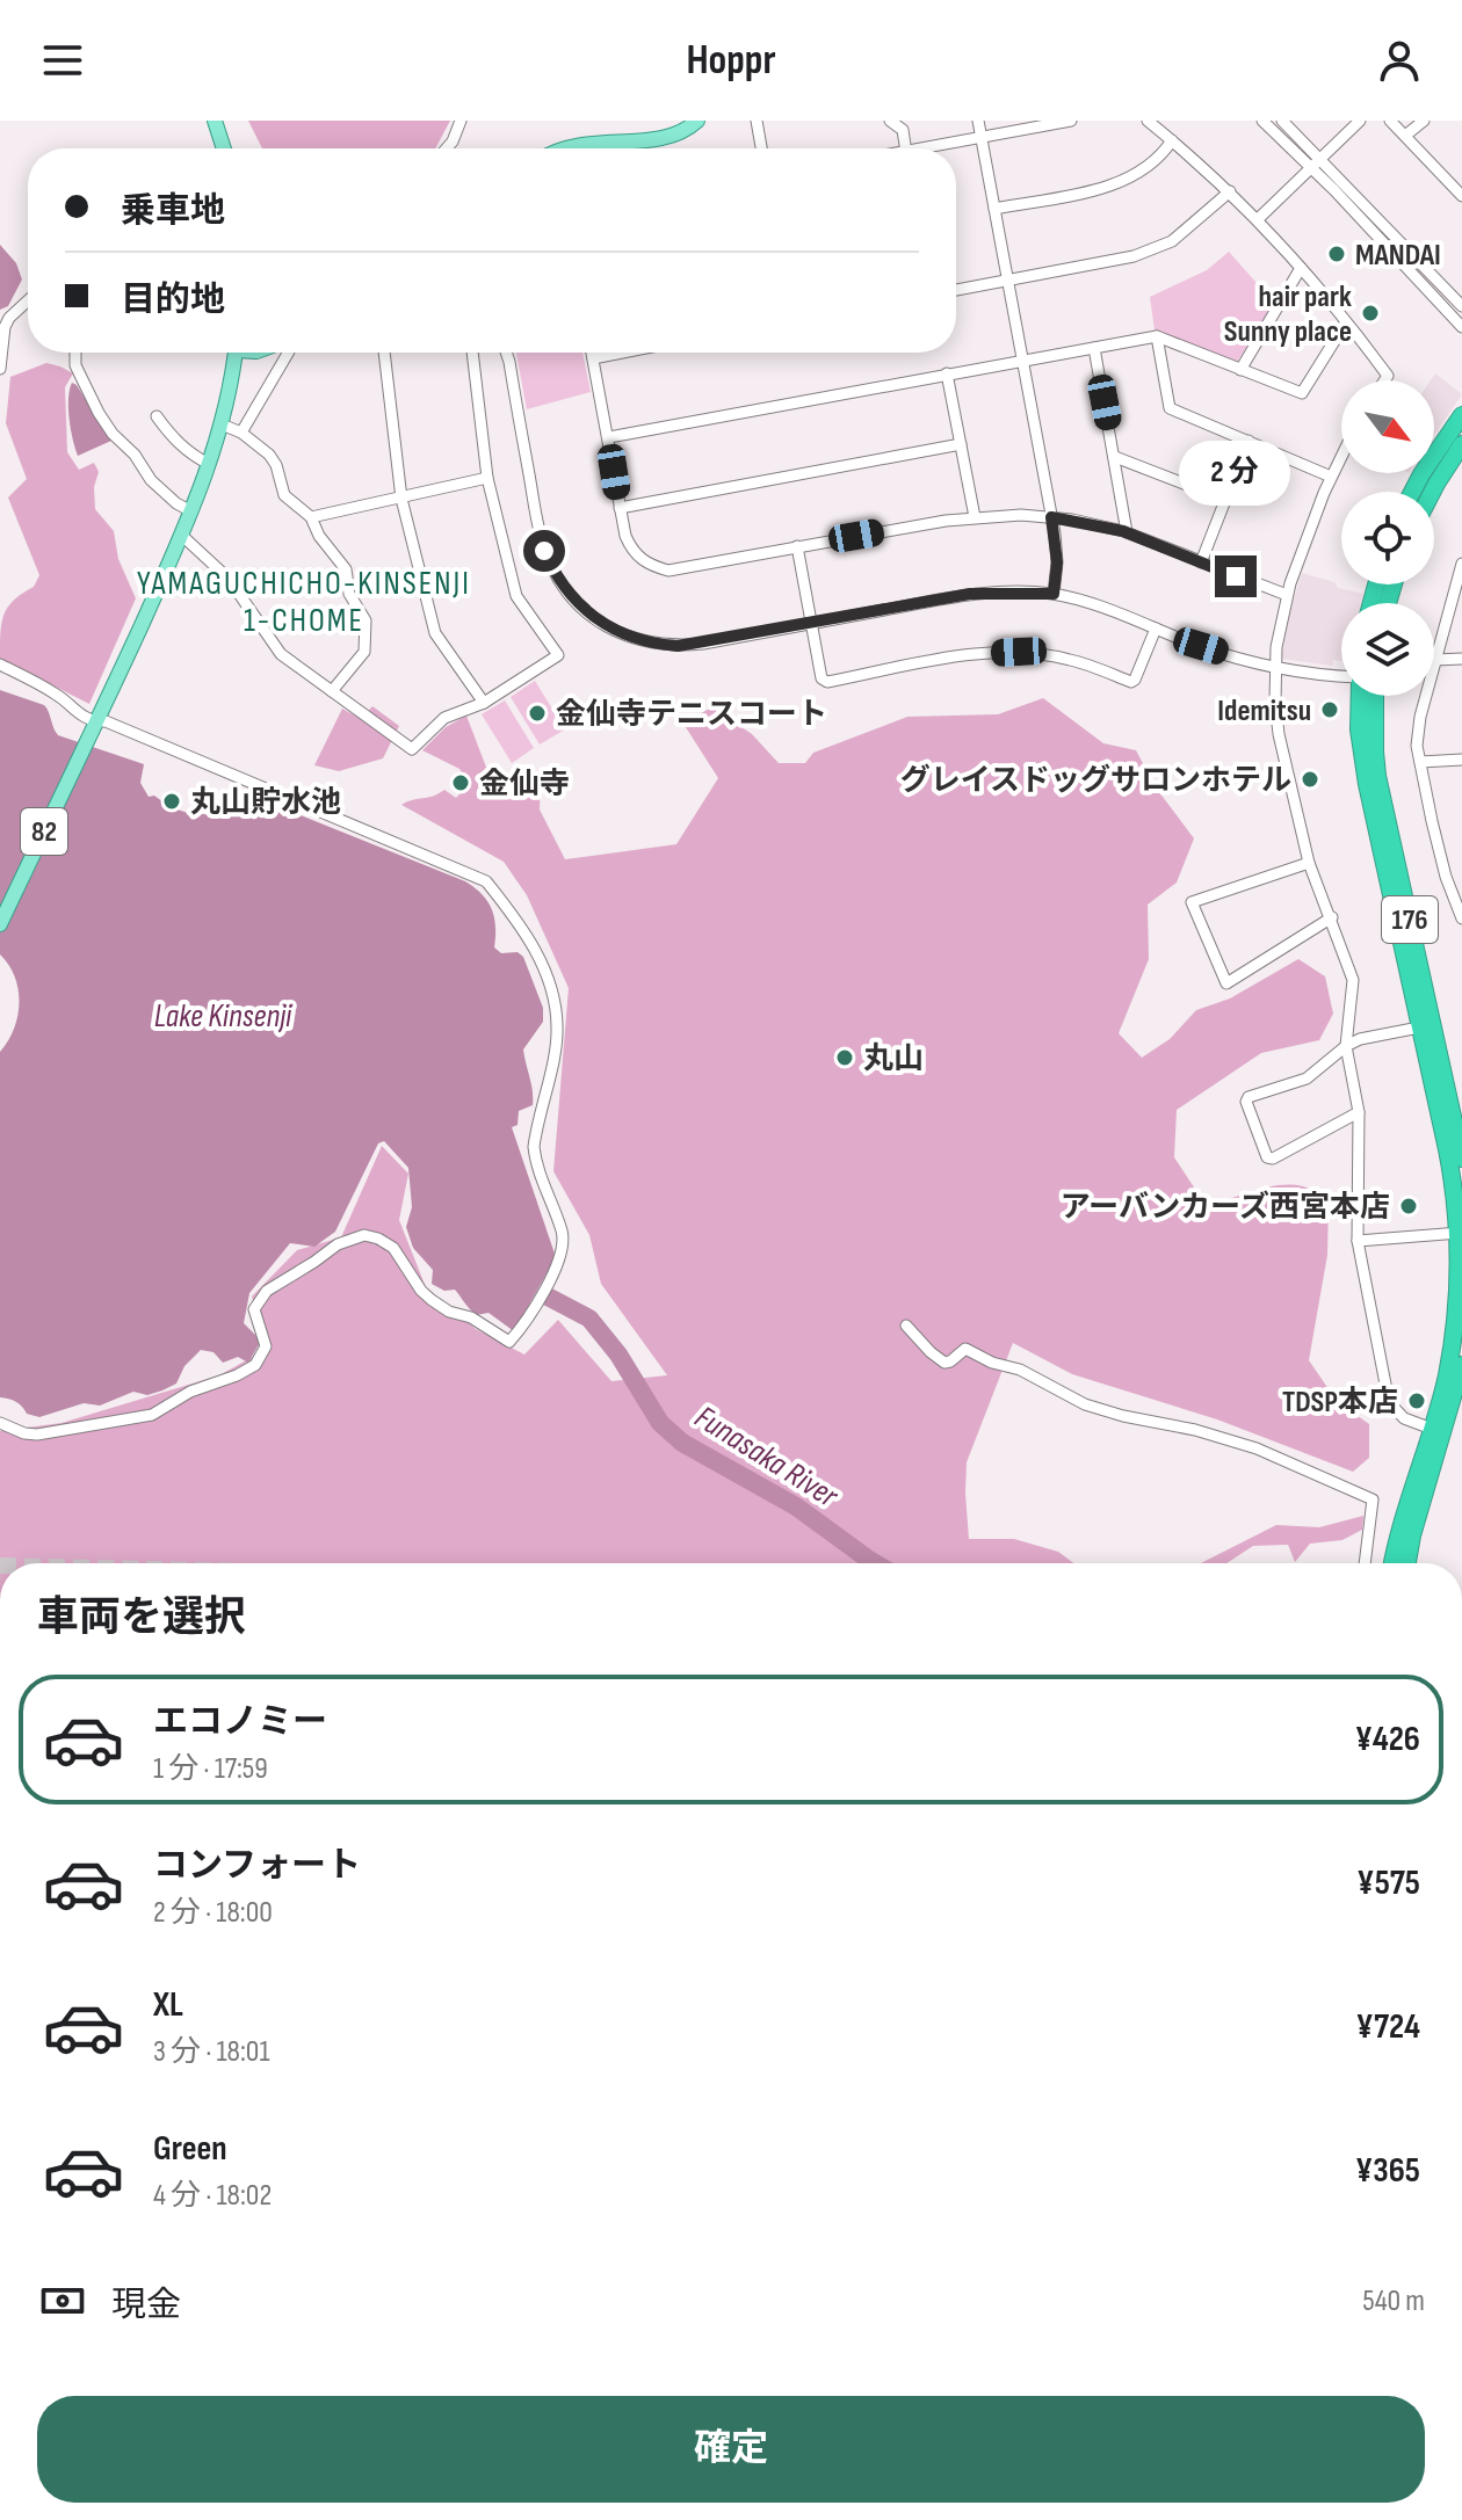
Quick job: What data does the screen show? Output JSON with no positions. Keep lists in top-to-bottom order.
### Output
{
  "streets": {
    "highway": ["176"],
    "main road": ["82"]
  },
  "districts": ["YAMAGUCHICHO-KINSENJI 1-CHOME"],
  "water": ["Lake Kinsenji", "Funasaka River"],
  "places": [
    "MANDAI",
    "hair park Sunny place",
    "Idemitsu",
    "金仙寺テニスコート",
    "グレイスドッグサロンホテル",
    "金仙寺",
    "丸山貯水池",
    "丸山",
    "アーバンカーズ西宮本店",
    "TDSP本店"
  ],
  "north": "bottom right",
  "page": {
    "header": "Hoppr",
    "banner": ["乗車地", "目的地"],
    "bubble": "2 分",
    "heading": "車両を選択",
    "list": [
      {
        "name": "エコノミー",
        "note": "1 分 · 17:59",
        "value": "¥426"
      },
      {
        "name": "コンフォート",
        "note": "2 分 · 18:00",
        "value": "¥575"
      },
      {
        "name": "XL",
        "note": "3 分 · 18:01",
        "value": "¥724"
      },
      {
        "name": "Green",
        "note": "4 分 · 18:02",
        "value": "¥365"
      }
    ],
    "pay": ["現金", "540 m"],
    "buttons": "確定"
  }
}
